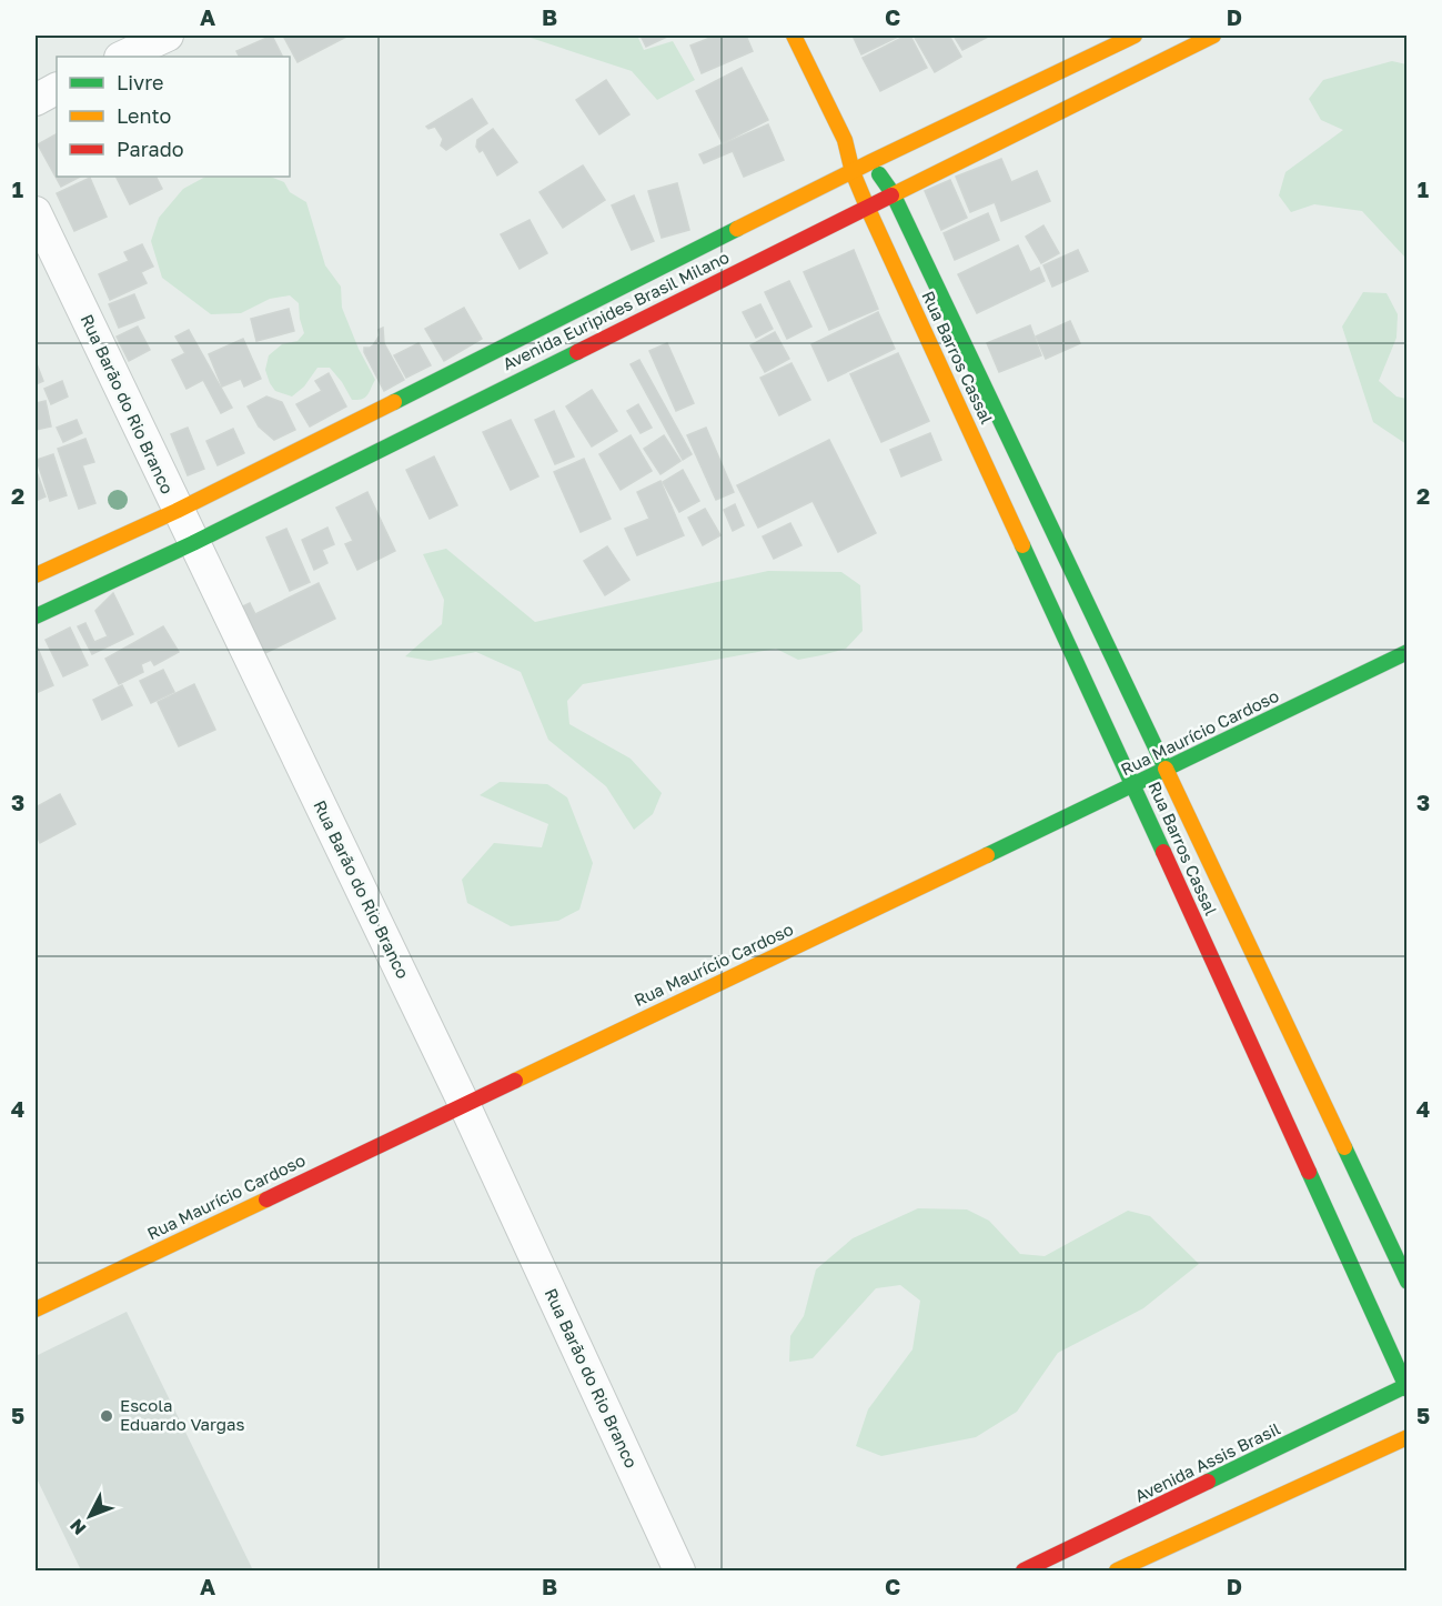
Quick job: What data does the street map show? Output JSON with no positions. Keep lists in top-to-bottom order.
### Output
{
  "streets": {
    "street": [
      "Avenida Euripides Brasil Milano",
      "Rua Barros Cassal",
      "Rua Barão do Rio Branco",
      "Rua Maurício Cardoso",
      "Avenida Assis Brasil"
    ]
  },
  "crossings": [
    ["Avenida Euripides Brasil Milano", "Rua Barros Cassal"],
    ["Avenida Euripides Brasil Milano", "Rua Barão do Rio Branco"],
    ["Rua Barros Cassal", "Rua Maurício Cardoso"],
    ["Rua Barros Cassal", "Avenida Assis Brasil"],
    ["Rua Barão do Rio Branco", "Rua Maurício Cardoso"]
  ],
  "places": ["Escola Eduardo Vargas"],
  "legend": ["Livre", "Lento", "Parado"],
  "north": "bottom left",
  "grid": {
    "columns": [
      "A",
      "B",
      "C",
      "D"
    ],
    "rows": [
      "1",
      "2",
      "3",
      "4",
      "5"
    ]
  }
}
